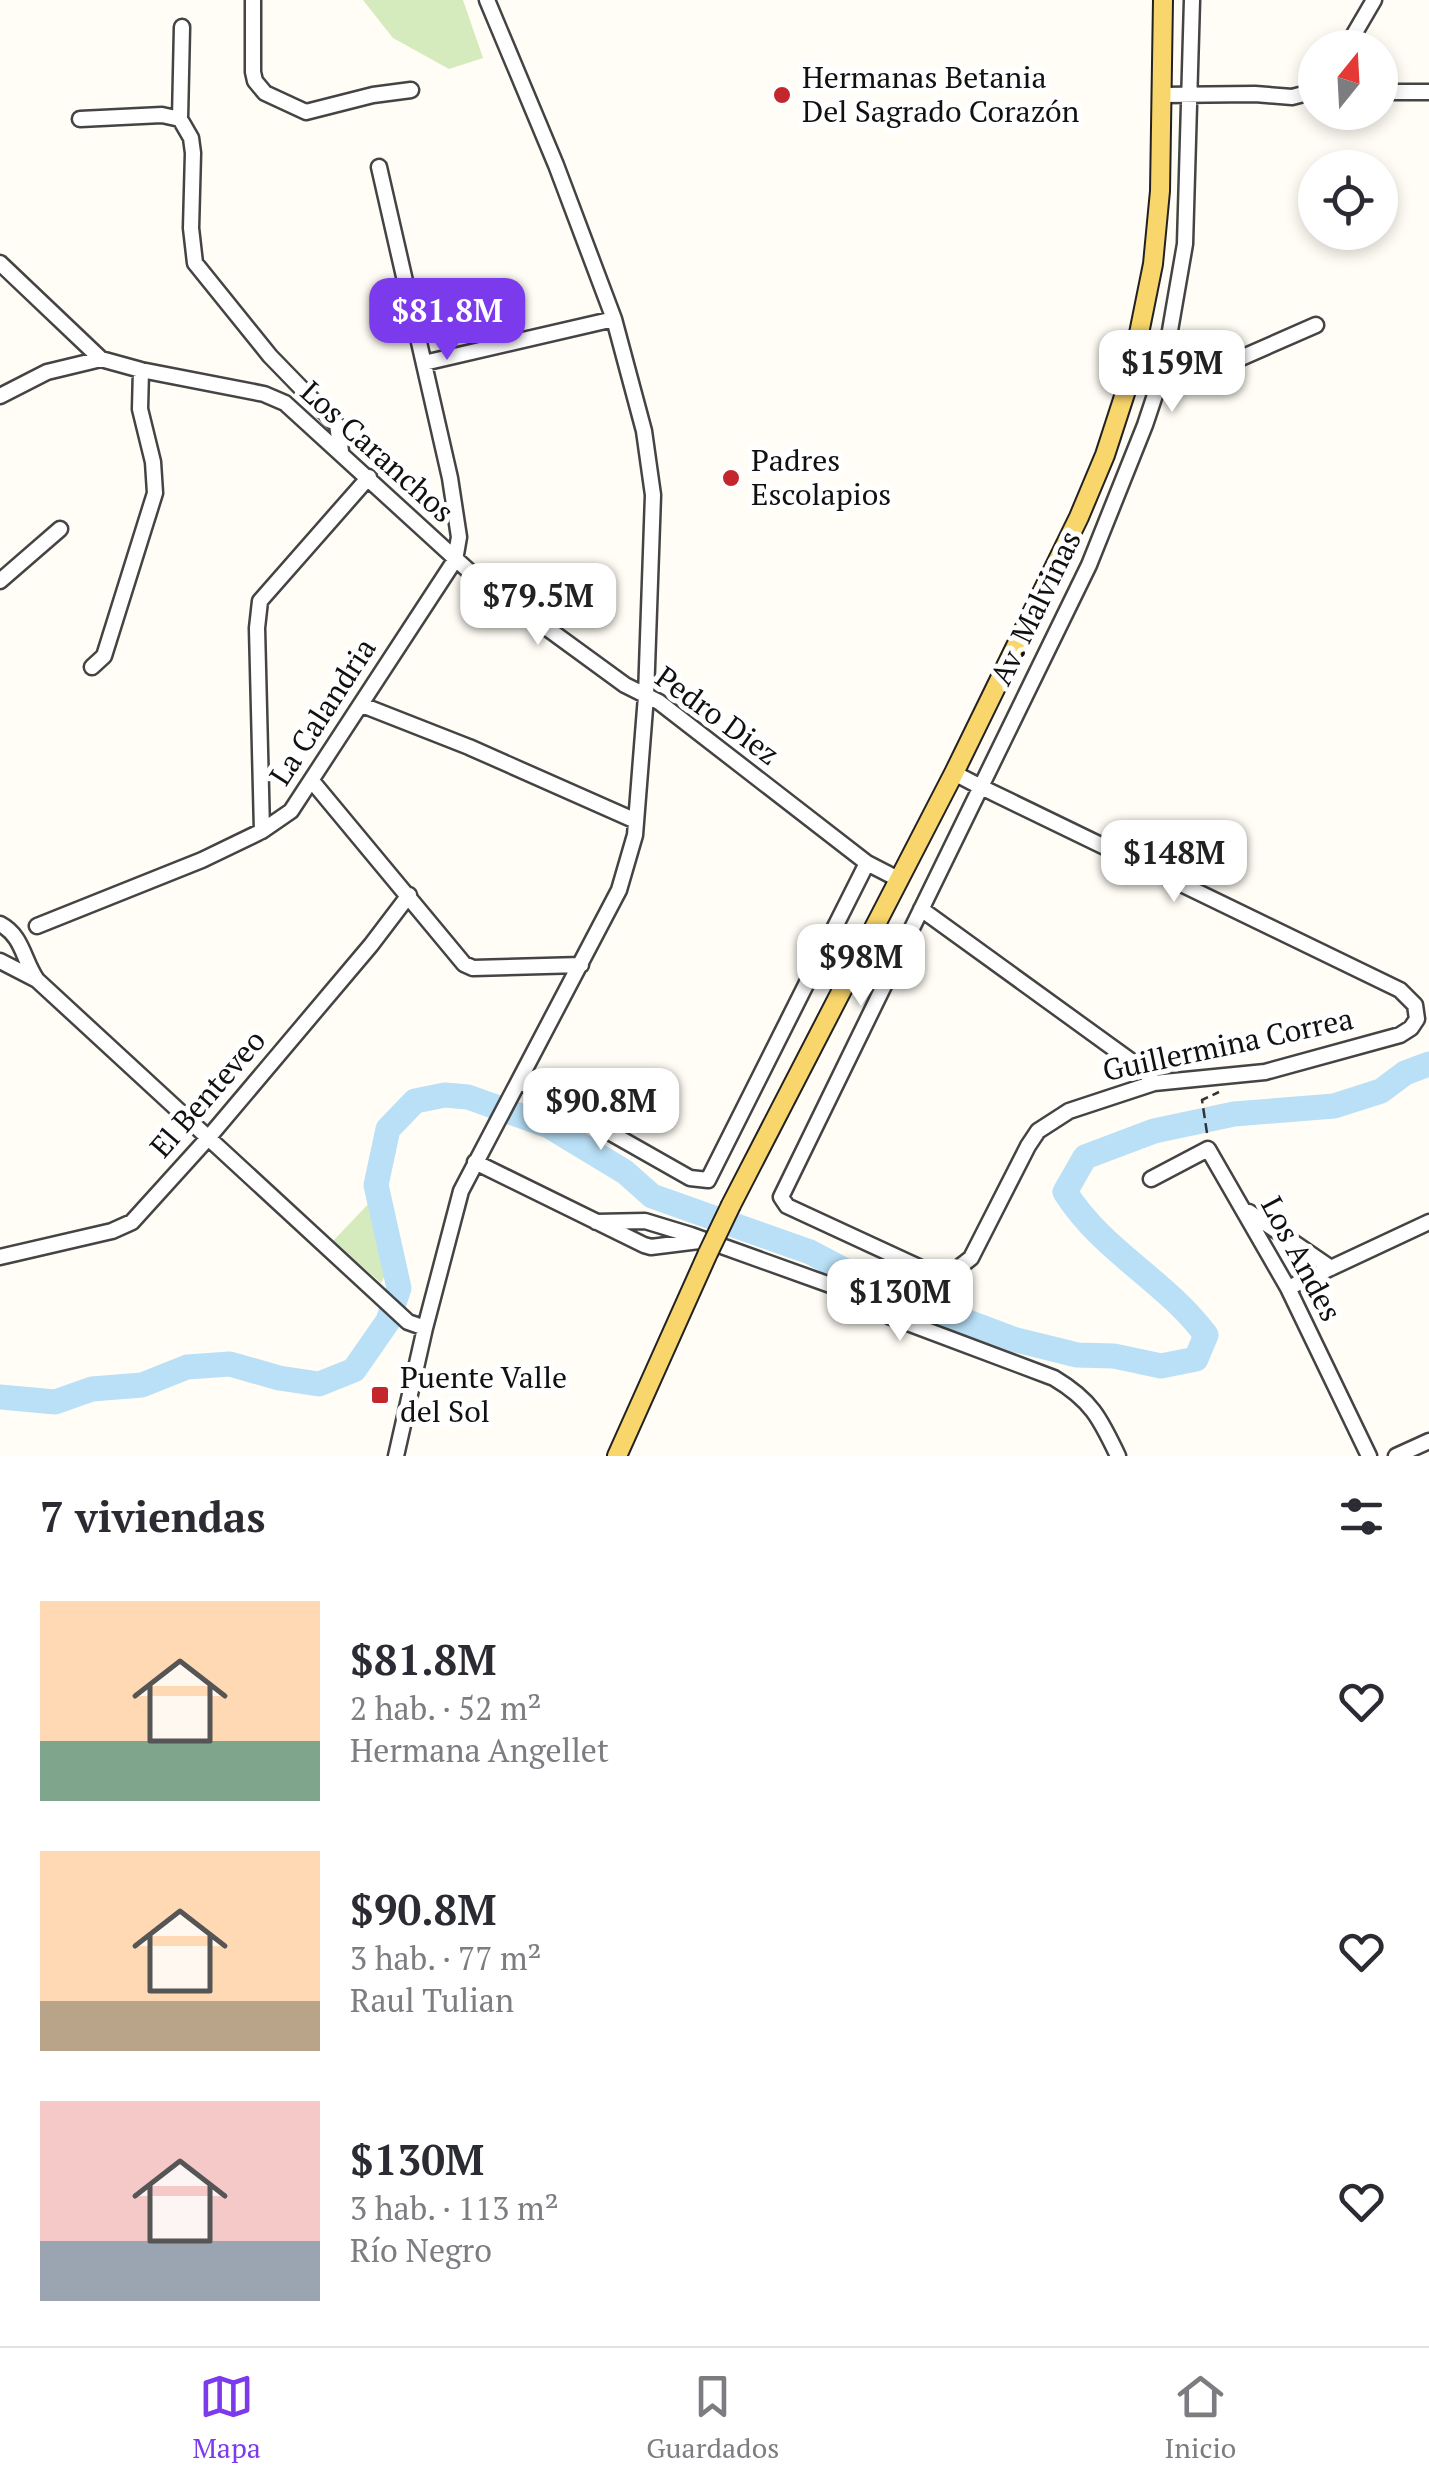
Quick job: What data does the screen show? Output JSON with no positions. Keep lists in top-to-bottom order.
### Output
{
  "streets": {
    "street": [
      "Los Caranchos",
      "Av. Malvinas",
      "La Calandria",
      "Pedro Diez",
      "Guillermina Correa",
      "El Benteveo",
      "Los Andes"
    ]
  },
  "crossings": [
    ["Los Caranchos", "La Calandria"],
    ["Los Caranchos", "Pedro Diez"],
    ["Av. Malvinas", "Guillermina Correa"],
    ["La Calandria", "Pedro Diez"]
  ],
  "places": {
    "other": ["Hermanas Betania Del Sagrado Corazón", "Padres Escolapios"],
    "transit": ["Puente Valle del Sol"]
  },
  "north": "top",
  "page": {
    "price": [
      "$81.8M",
      "$159M",
      "$79.5M",
      "$148M",
      "$98M",
      "$90.8M",
      "$130M"
    ],
    "heading": "7 viviendas",
    "list": [
      {
        "name": "$81.8M",
        "note": "2 hab. · 52 m² · Hermana Angellet"
      },
      {
        "name": "$90.8M",
        "note": "3 hab. · 77 m² · Raul Tulian"
      },
      {
        "name": "$130M",
        "note": "3 hab. · 113 m² · Río Negro"
      }
    ],
    "tabs": ["Mapa", "Guardados", "Inicio"]
  }
}
